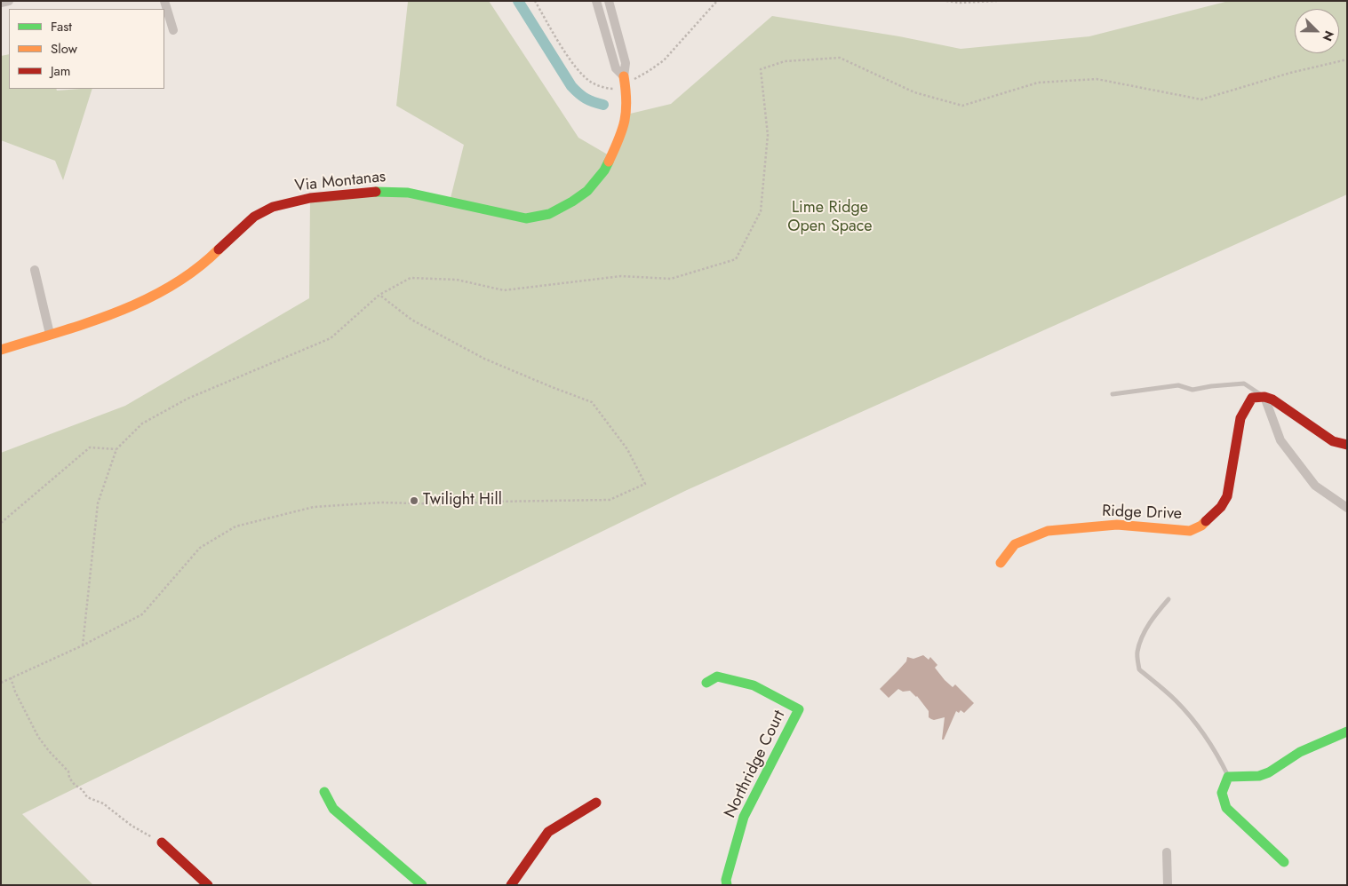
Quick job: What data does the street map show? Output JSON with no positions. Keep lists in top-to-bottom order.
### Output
{
  "streets": {
    "street": ["Via Montanas", "Ridge Drive", "Northridge Court"]
  },
  "parks": ["Lime Ridge Open Space"],
  "places": ["Twilight Hill"],
  "legend": ["Fast", "Slow", "Jam"],
  "north": "bottom right"
}
